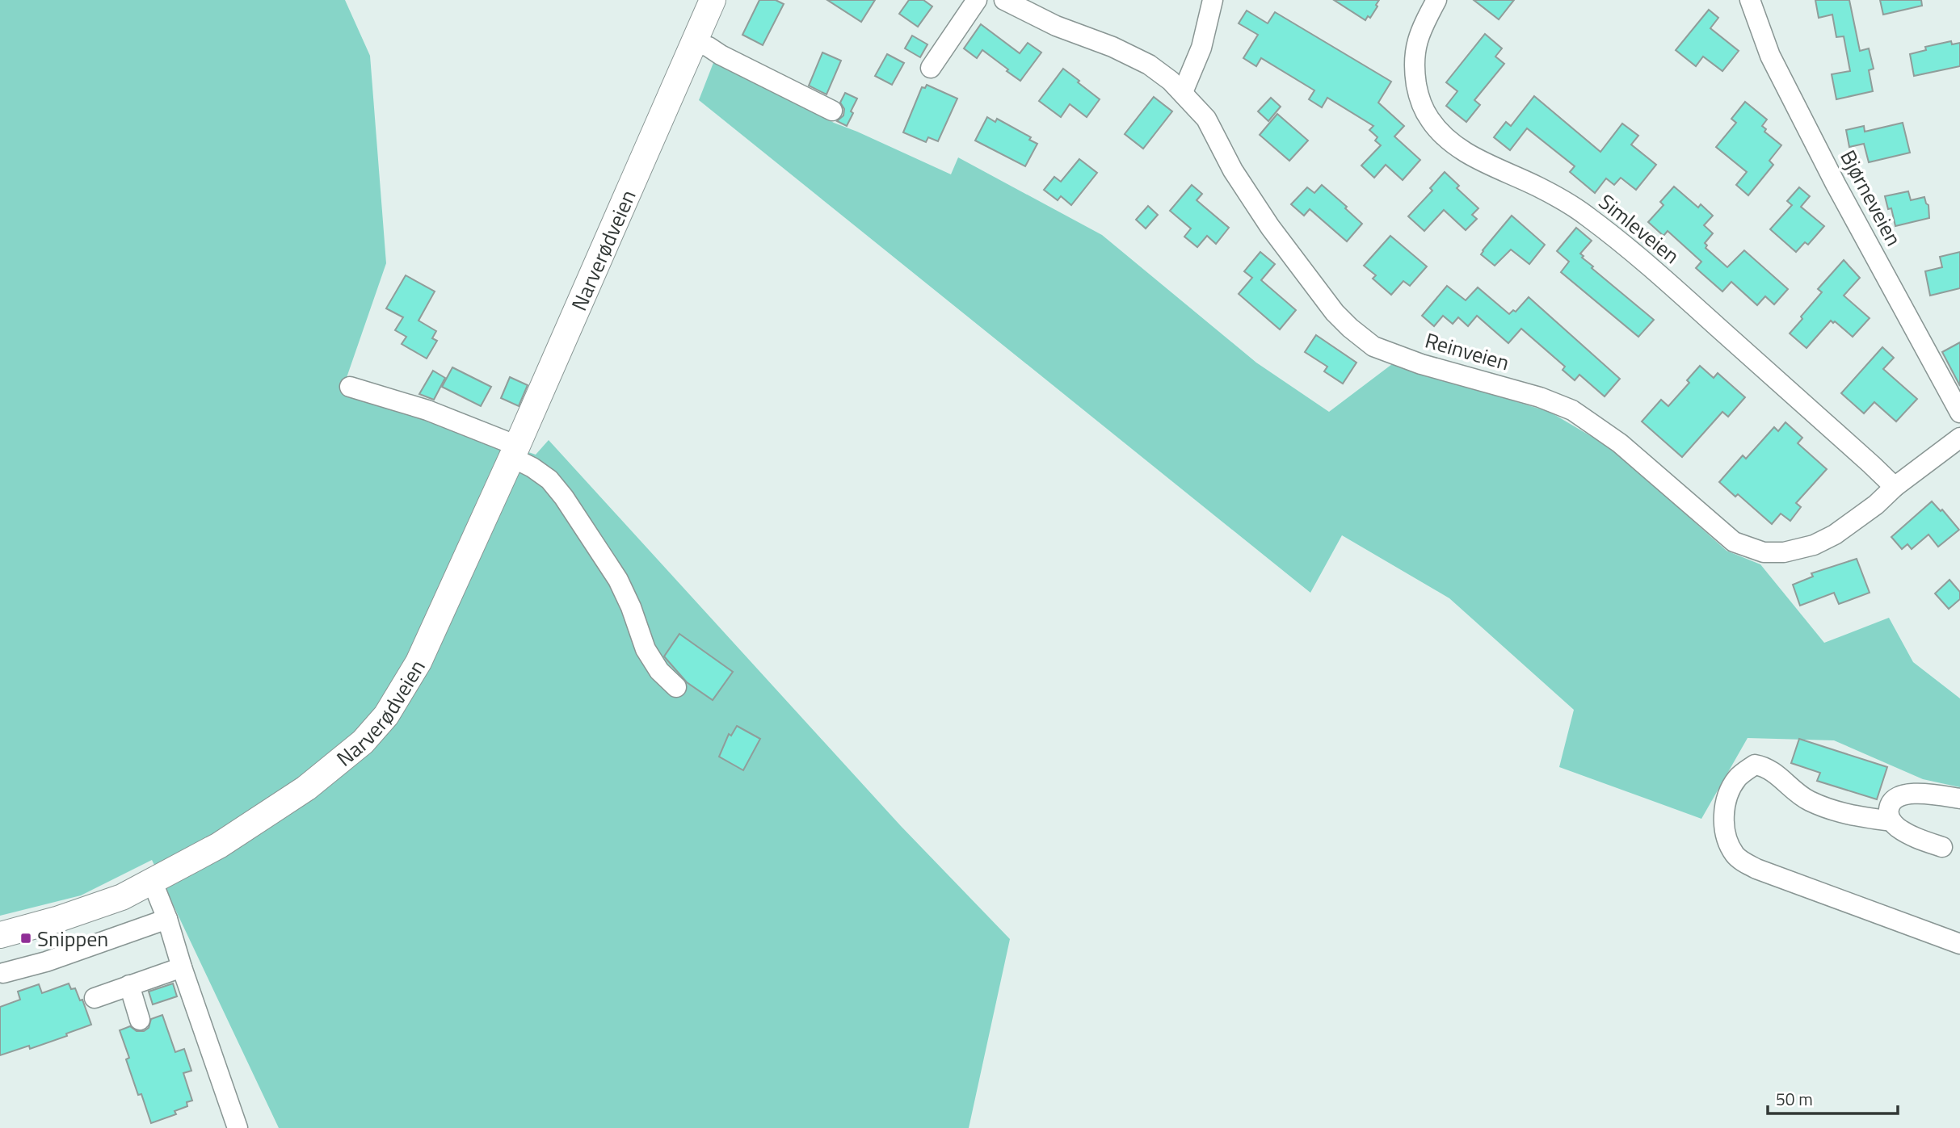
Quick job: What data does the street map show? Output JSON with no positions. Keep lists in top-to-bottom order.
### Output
{
  "streets": {
    "main road": ["Narverødveien"],
    "street": ["Bjørneveien", "Simleveien", "Reinveien"]
  },
  "crossings": [
    ["Simleveien", "Reinveien"]
  ],
  "places": {
    "transit": ["Snippen"]
  },
  "scale_bar": "50 m"
}
